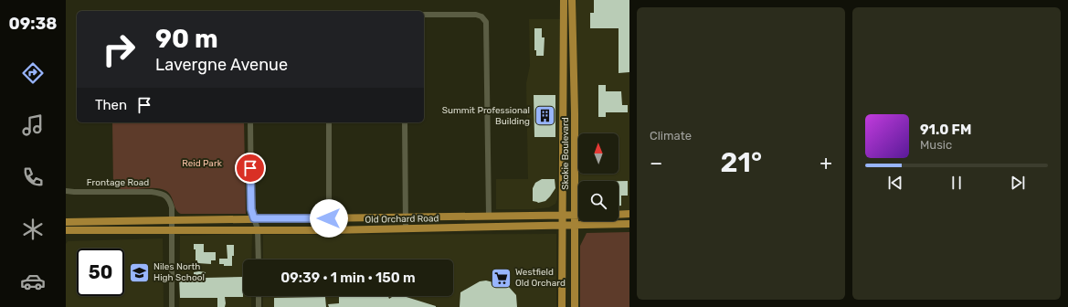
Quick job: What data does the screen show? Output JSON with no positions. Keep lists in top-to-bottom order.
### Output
{
  "streets": {
    "main road": ["Skokie Boulevard", "Old Orchard Road"],
    "street": ["Frontage Road"]
  },
  "crossings": [
    ["Skokie Boulevard", "Old Orchard Road"],
    ["Frontage Road", "Old Orchard Road"]
  ],
  "parks": ["Reid Park"],
  "places": {
    "building": ["Summit Professional Building"],
    "school or university": ["Niles North High School"],
    "supermarket": ["Westfield Old Orchard"]
  },
  "north": "top",
  "page": {
    "tabs": "09:38",
    "tile": "Climate",
    "turn": ["90 m", "Lavergne Avenue"],
    "then": "Then",
    "song": ["91.0 FM", "Music"],
    "heat": ["−", "21°", "+"],
    "limit": "50",
    "trip": "09:39 · 1 min · 150 m"
  }
}
